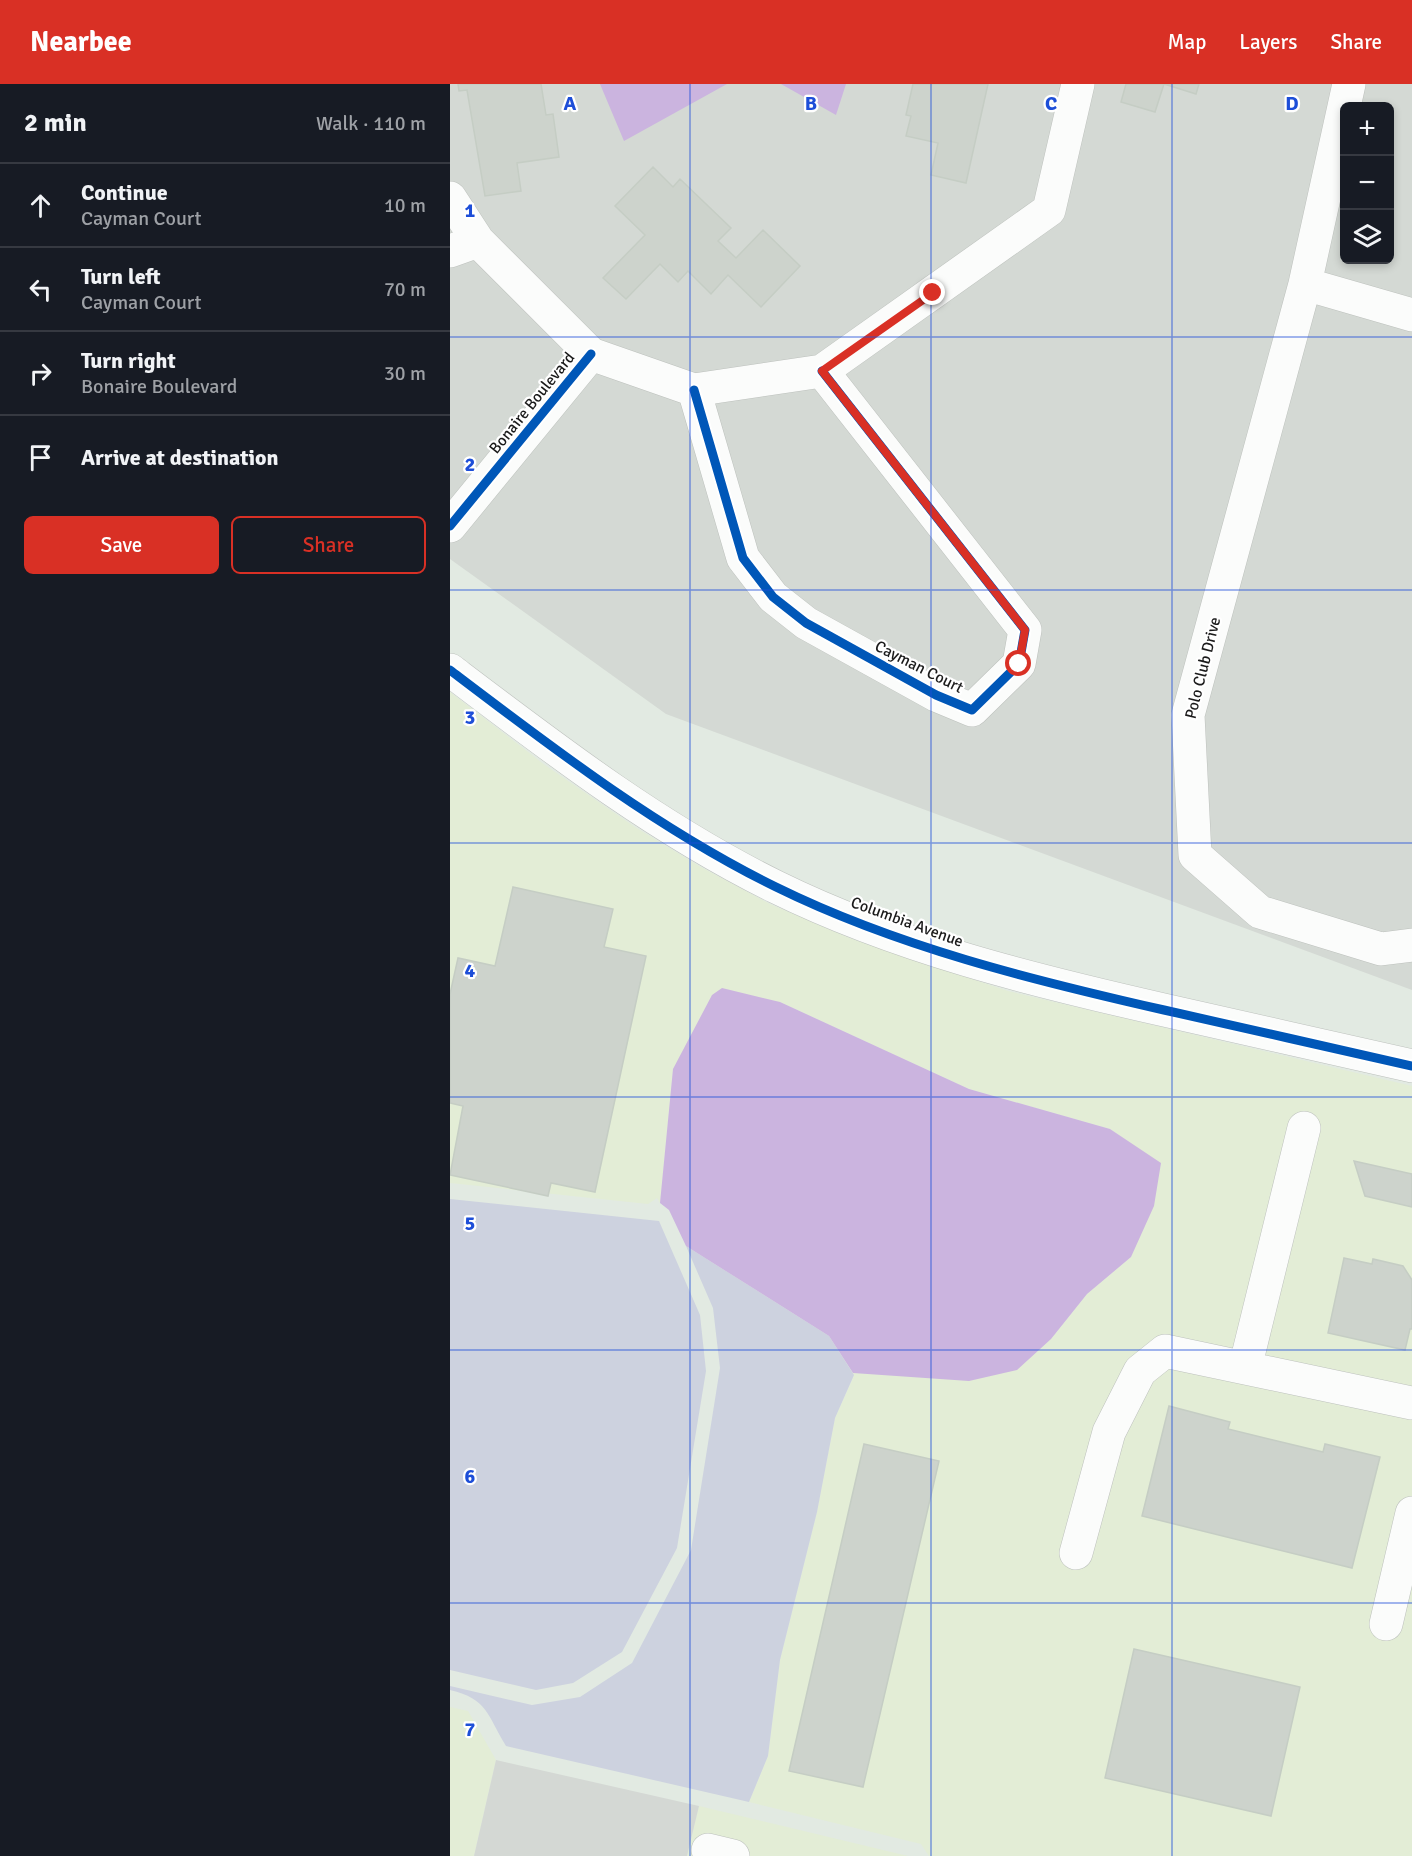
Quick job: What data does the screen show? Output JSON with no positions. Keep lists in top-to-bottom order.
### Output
{
  "streets": {
    "street": [
      "Bonaire Boulevard",
      "Cayman Court",
      "Polo Club Drive",
      "Columbia Avenue"
    ]
  },
  "crossings": [
    ["Bonaire Boulevard", "Cayman Court"]
  ],
  "page": {
    "header": "Nearbee",
    "nav": ["Map", "Layers", "Share"],
    "heading": ["2 min", "Walk · 110 m"],
    "map_buttons": ["+", "−"],
    "list": [
      ["Continue", "Cayman Court", "10 m"],
      ["Turn left", "Cayman Court", "70 m"],
      ["Turn right", "Bonaire Boulevard", "30 m"],
      "Arrive at destination"
    ],
    "buttons": ["Save", "Share"]
  },
  "grid": {
    "columns": [
      "A",
      "B",
      "C",
      "D"
    ],
    "rows": [
      "1",
      "2",
      "3",
      "4",
      "5",
      "6",
      "7"
    ]
  }
}
